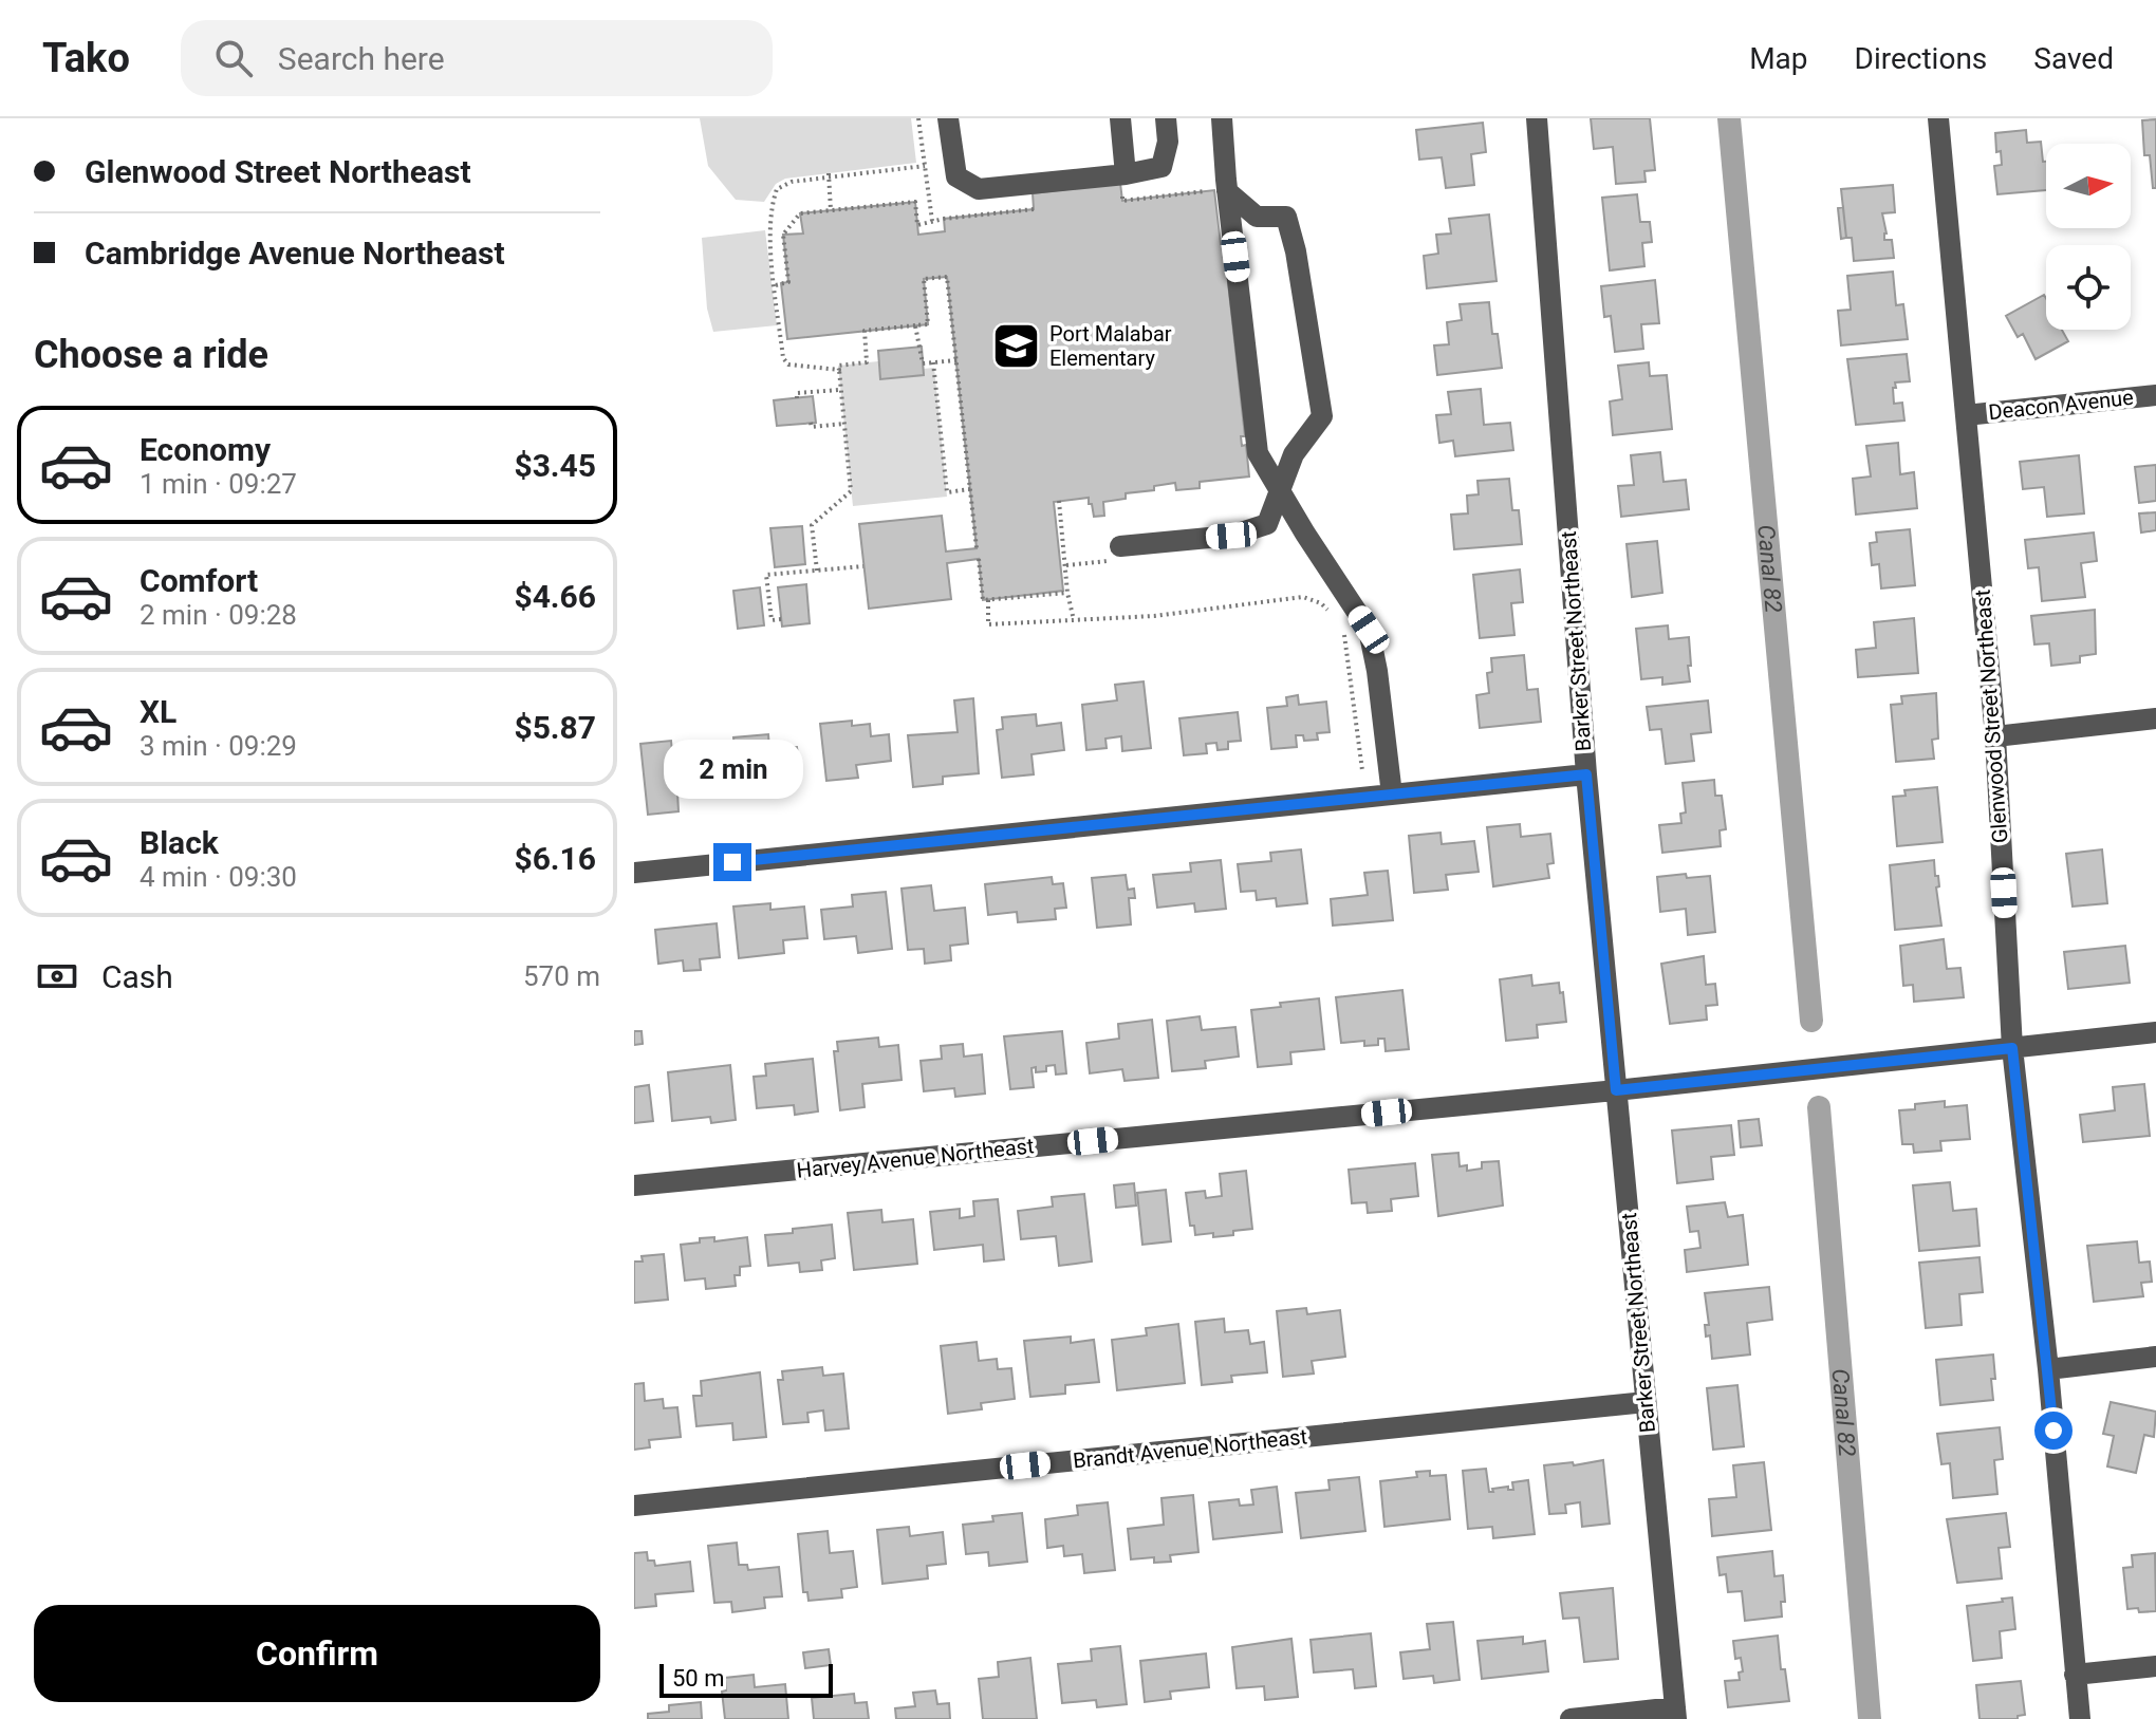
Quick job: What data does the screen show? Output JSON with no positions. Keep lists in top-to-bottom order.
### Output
{
  "streets": {
    "street": [
      "Deacon Avenue",
      "Barker Street Northeast",
      "Glenwood Street Northeast",
      "Harvey Avenue Northeast",
      "Brandt Avenue Northeast"
    ]
  },
  "crossings": [
    ["Deacon Avenue", "Glenwood Street Northeast"],
    ["Barker Street Northeast", "Harvey Avenue Northeast"],
    ["Barker Street Northeast", "Brandt Avenue Northeast"],
    ["Glenwood Street Northeast", "Harvey Avenue Northeast"]
  ],
  "water": ["Canal 82"],
  "places": {
    "school or university": ["Port Malabar Elementary"]
  },
  "scale_bar": "50 m",
  "north": "right",
  "page": {
    "header": "Tako",
    "search": "Search here",
    "nav": ["Map", "Directions", "Saved"],
    "banner": ["Glenwood Street Northeast", "Cambridge Avenue Northeast"],
    "heading": "Choose a ride",
    "list": [
      {
        "name": "Economy",
        "note": "1 min · 09:27",
        "value": "$3.45"
      },
      {
        "name": "Comfort",
        "note": "2 min · 09:28",
        "value": "$4.66"
      },
      {
        "name": "XL",
        "note": "3 min · 09:29",
        "value": "$5.87"
      },
      {
        "name": "Black",
        "note": "4 min · 09:30",
        "value": "$6.16"
      }
    ],
    "bubble": "2 min",
    "pay": ["Cash", "570 m"],
    "buttons": "Confirm",
    "scale": "50 m"
  }
}
